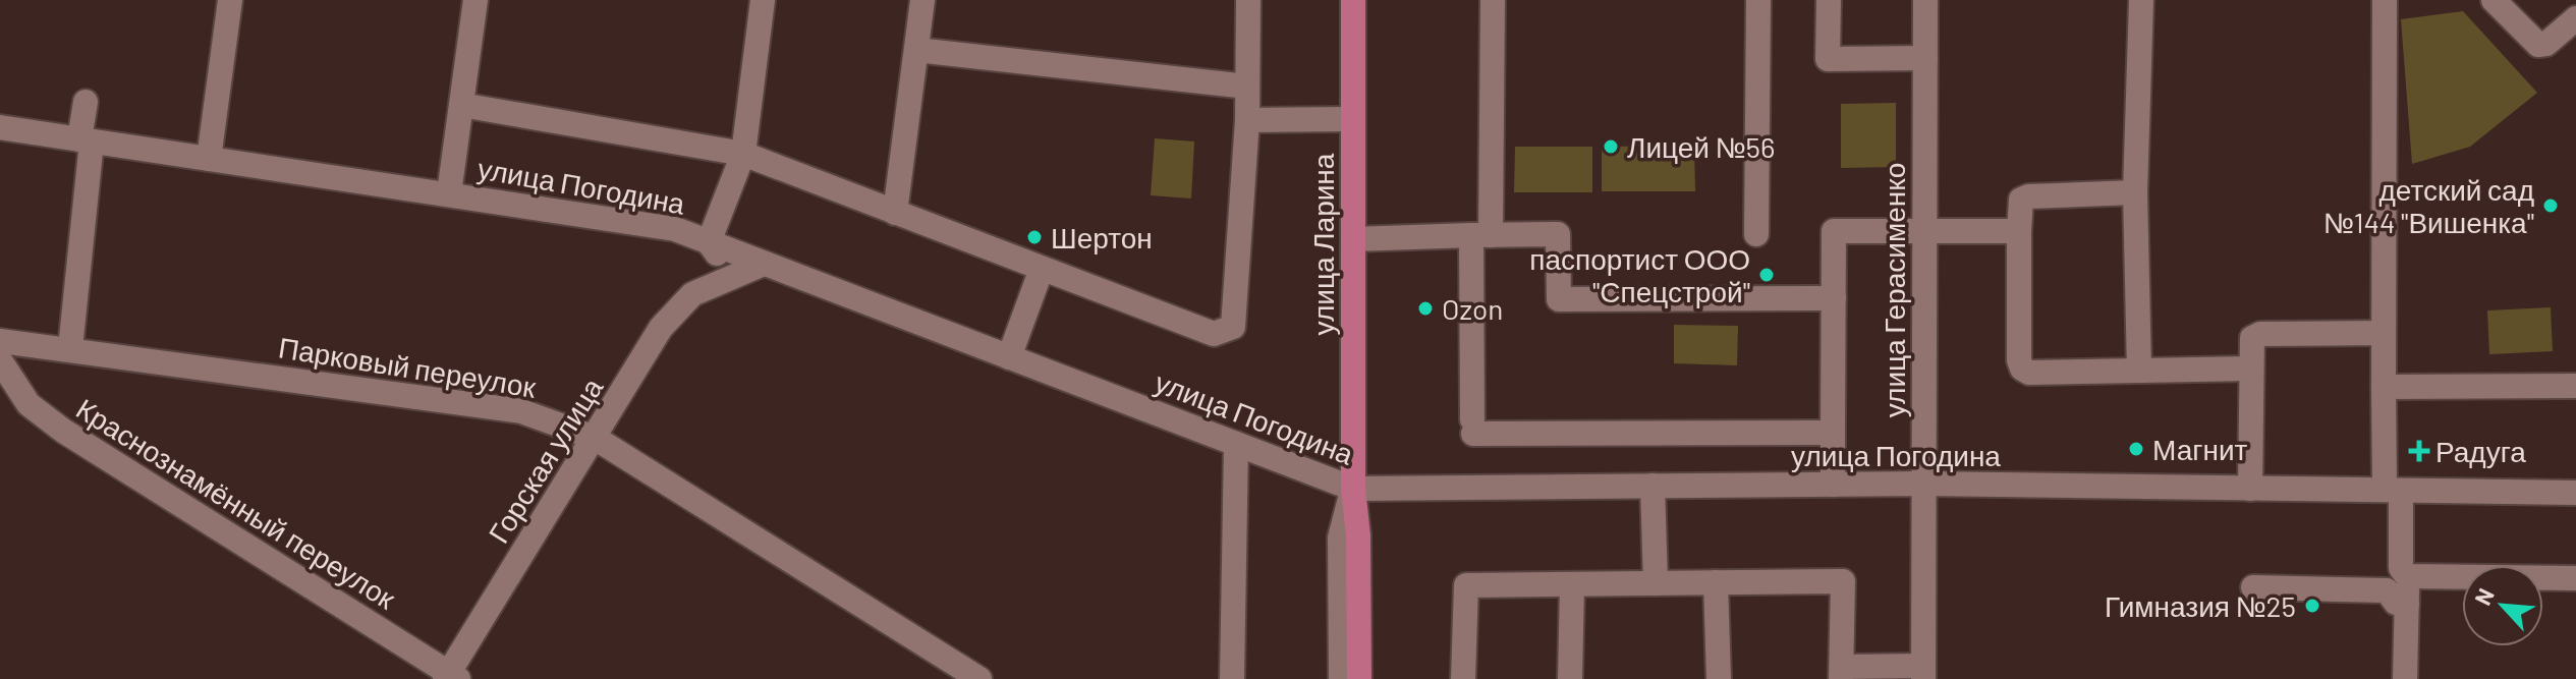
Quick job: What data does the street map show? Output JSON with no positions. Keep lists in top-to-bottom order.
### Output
{
  "streets": {
    "main road": ["улица Ларина"],
    "street": [
      "улица Погодина",
      "улица Герасименко",
      "Парковый переулок",
      "Горская улица",
      "Краснознамённый переулок"
    ]
  },
  "crossings": [
    ["улица Погодина", "улица Ларина"],
    ["улица Погодина", "улица Герасименко"],
    ["улица Погодина", "Горская улица"],
    ["Парковый переулок", "Горская улица"],
    ["Горская улица", "Краснознамённый переулок"]
  ],
  "places": {
    "other": [
      "Лицей №56",
      "детский сад №144 \"Вишенка\"",
      "Шертон",
      "паспортист ООО \"Спецстрой\"",
      "Ozon",
      "Магнит",
      "Гимназия №25"
    ],
    "health": ["Радуга"]
  },
  "north": "top left"
}
